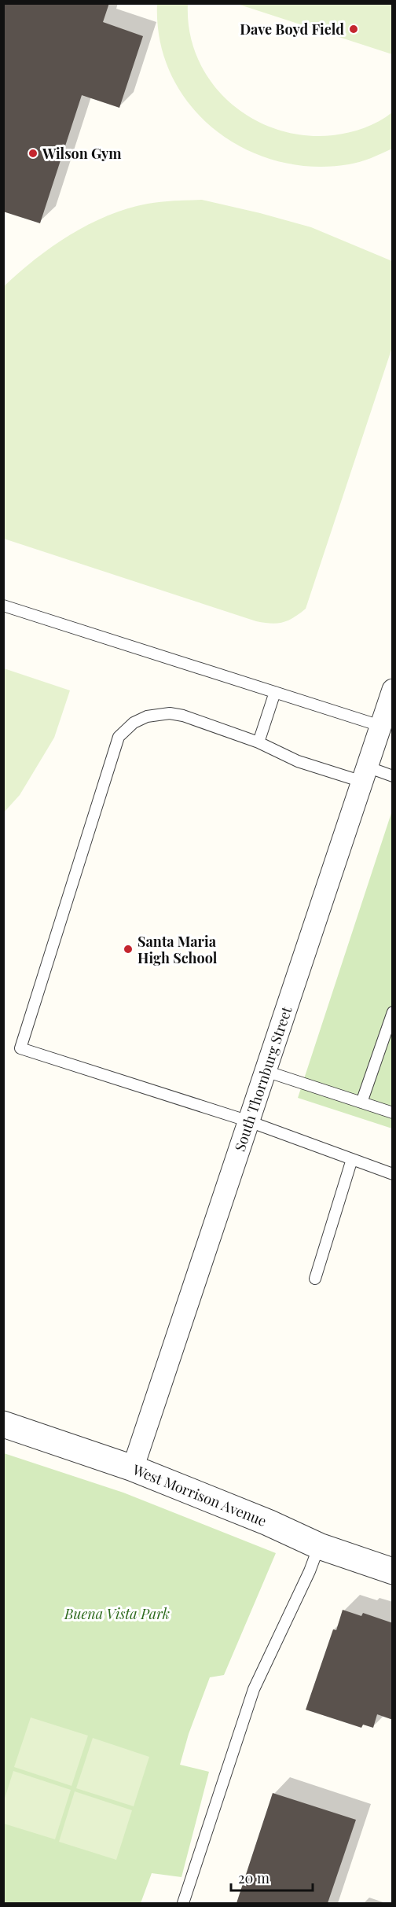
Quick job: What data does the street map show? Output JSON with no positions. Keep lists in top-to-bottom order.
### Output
{
  "streets": {
    "street": ["South Thornburg Street", "West Morrison Avenue"]
  },
  "crossings": [
    ["South Thornburg Street", "West Morrison Avenue"]
  ],
  "parks": ["Buena Vista Park"],
  "places": ["Dave Boyd Field", "Wilson Gym", "Santa Maria High School"],
  "scale_bar": "20 m"
}
